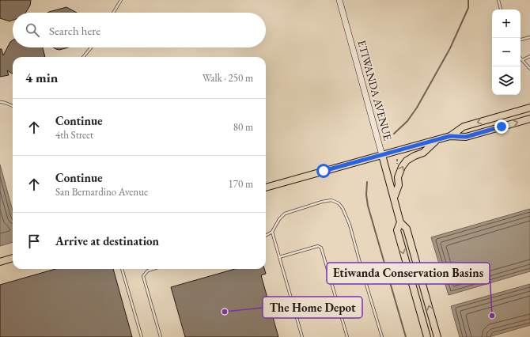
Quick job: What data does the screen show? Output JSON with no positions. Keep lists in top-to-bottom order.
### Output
{
  "streets": {
    "main road": ["ETIWANDA AVENUE"]
  },
  "places": ["The Home Depot", "Etiwanda Conservation Basins"],
  "page": {
    "map_buttons": ["+", "−"],
    "search": "Search here",
    "heading": ["4 min", "Walk · 250 m"],
    "list": [
      ["Continue", "4th Street", "80 m"],
      ["Continue", "San Bernardino Avenue", "170 m"],
      "Arrive at destination"
    ]
  }
}
